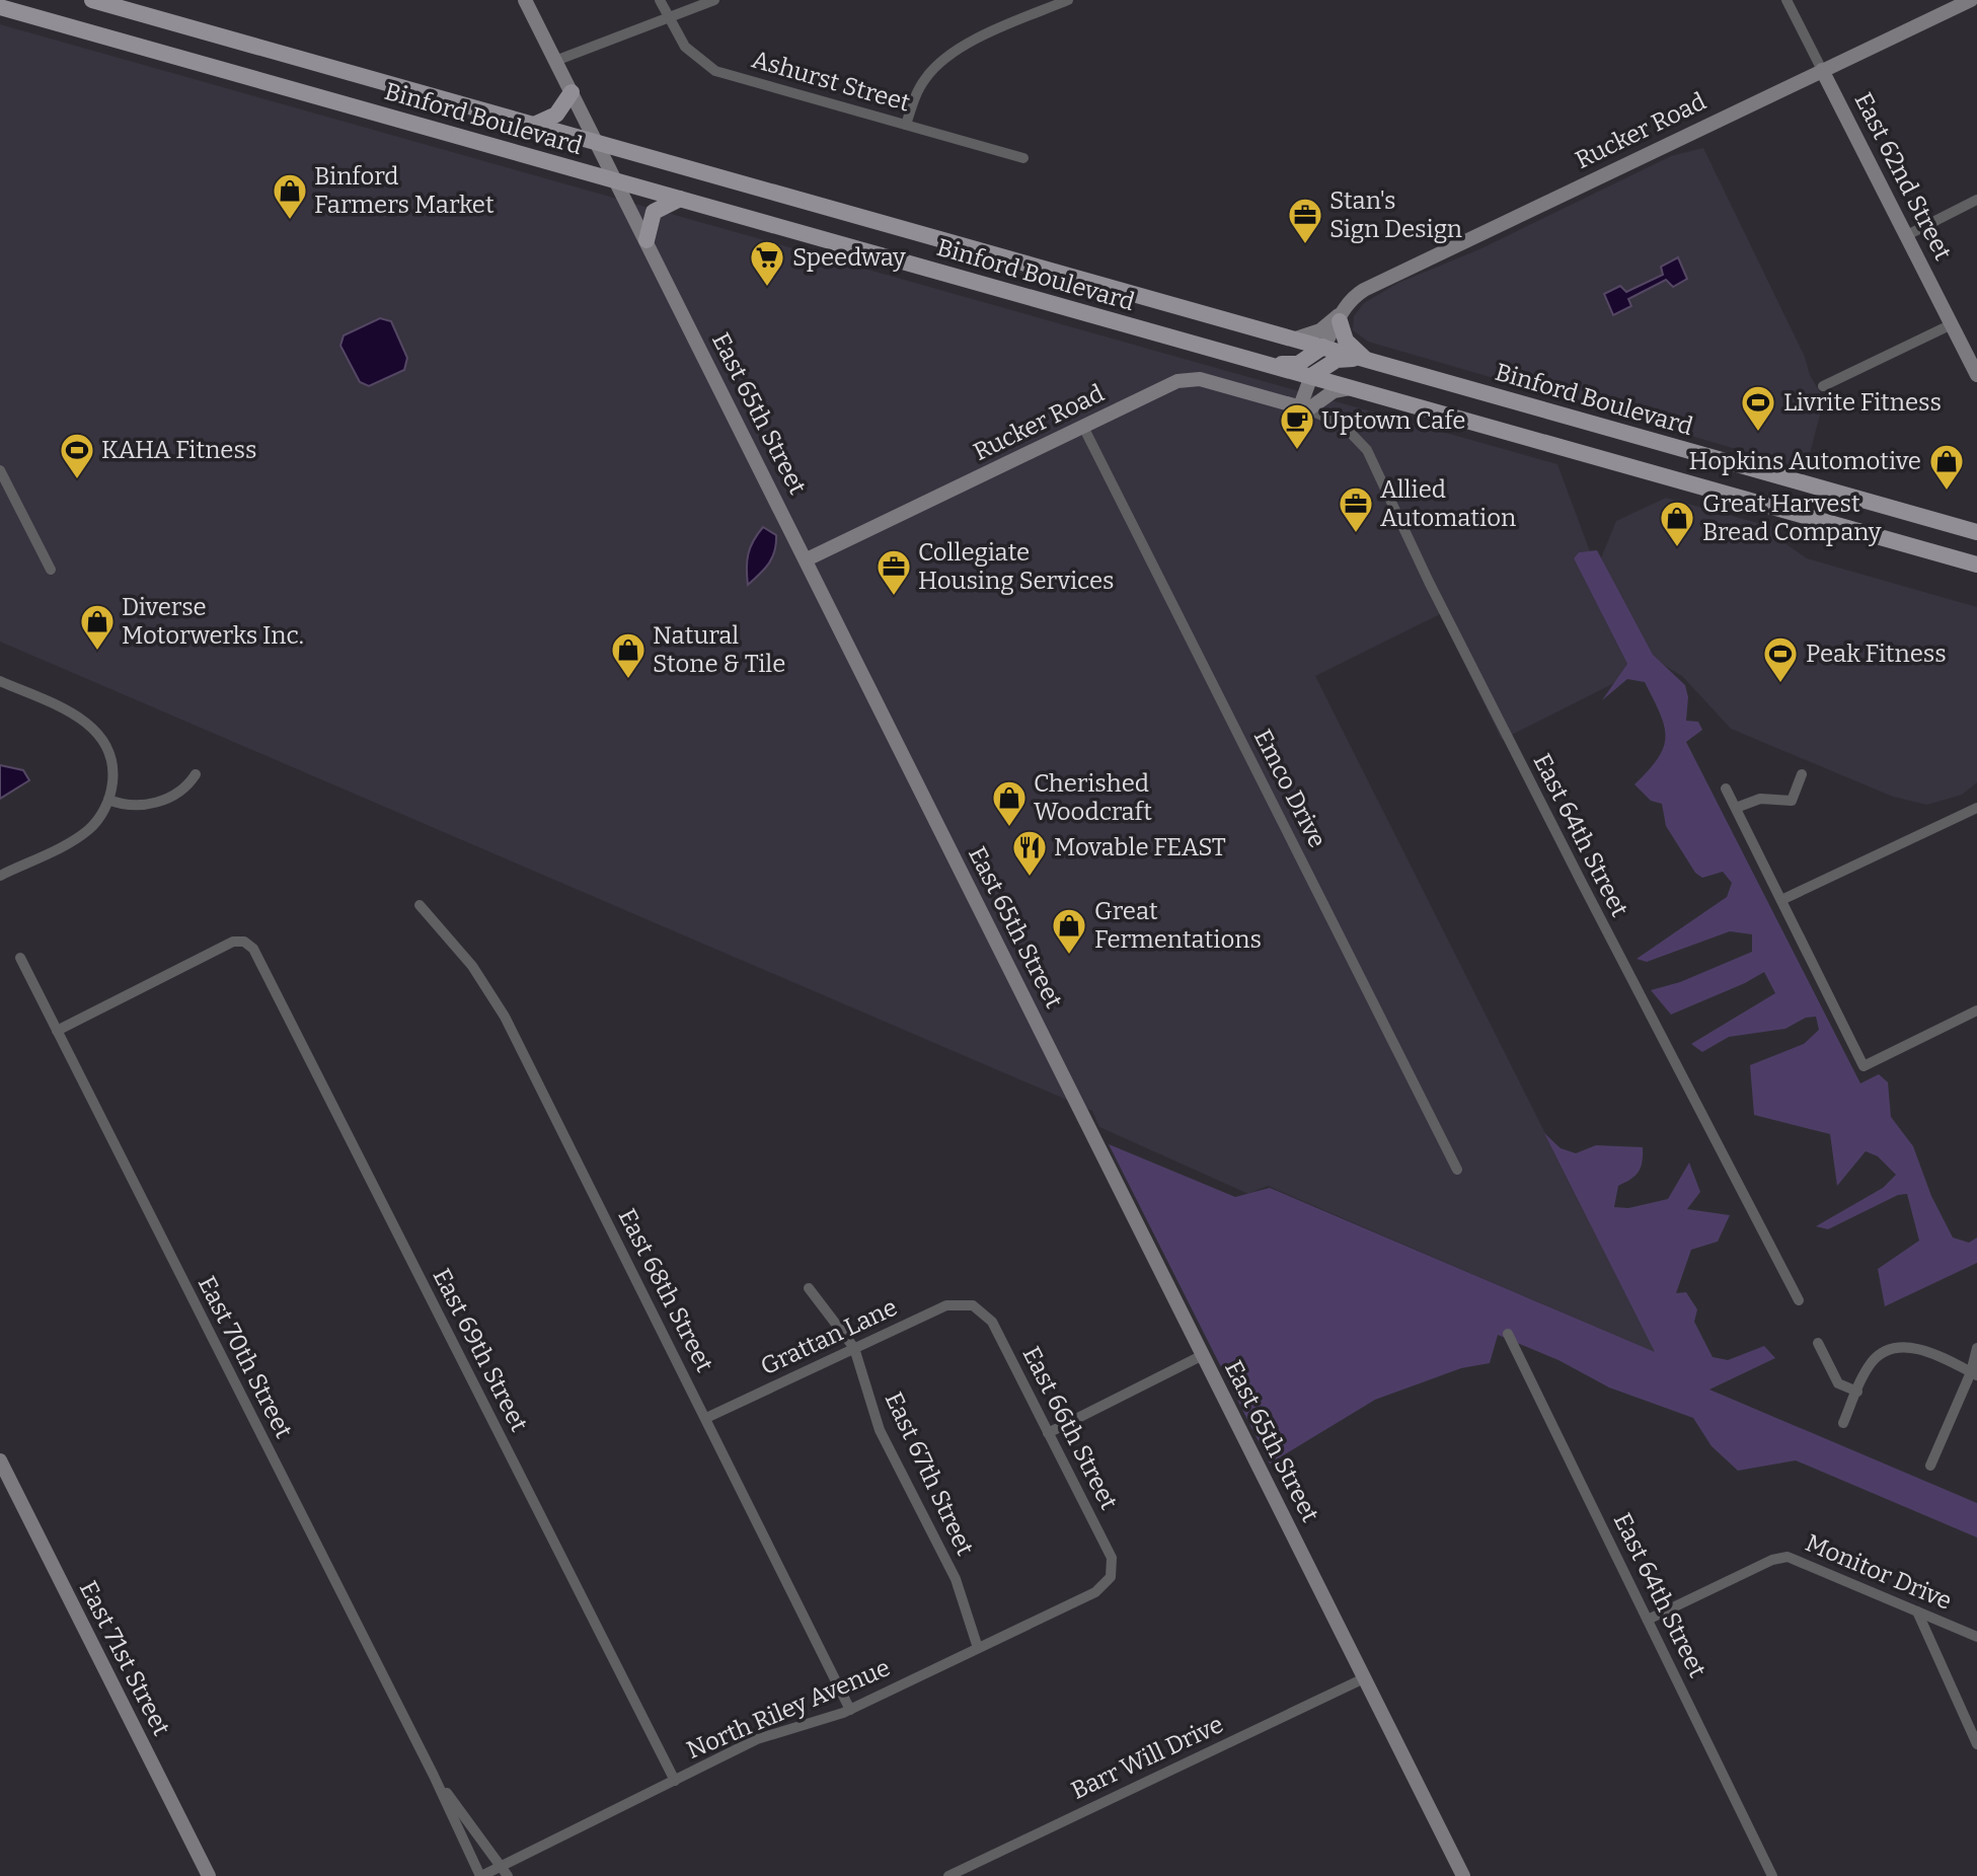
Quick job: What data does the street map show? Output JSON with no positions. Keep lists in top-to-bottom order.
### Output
{
  "streets": {
    "main road": ["Binford Boulevard"],
    "street": [
      "Ashurst Street",
      "Rucker Road",
      "East 62nd Street",
      "East 65th Street",
      "Emco Drive",
      "East 64th Street",
      "East 68th Street",
      "Grattan Lane",
      "East 69th Street",
      "East 70th Street",
      "East 66th Street",
      "East 67th Street",
      "Monitor Drive",
      "East 71st Street",
      "North Riley Avenue",
      "Barr Will Drive"
    ]
  },
  "crossings": [
    ["Binford Boulevard", "Rucker Road"],
    ["Binford Boulevard", "East 65th Street"],
    ["Rucker Road", "East 62nd Street"],
    ["Rucker Road", "East 65th Street"],
    ["Rucker Road", "Emco Drive"],
    ["Rucker Road", "East 64th Street"],
    ["East 65th Street", "Barr Will Drive"],
    ["East 64th Street", "Monitor Drive"],
    ["East 68th Street", "Grattan Lane"],
    ["East 68th Street", "North Riley Avenue"],
    ["Grattan Lane", "East 66th Street"],
    ["Grattan Lane", "East 67th Street"],
    ["East 69th Street", "East 70th Street"],
    ["East 69th Street", "North Riley Avenue"],
    ["East 70th Street", "North Riley Avenue"],
    ["East 66th Street", "North Riley Avenue"],
    ["East 67th Street", "North Riley Avenue"]
  ],
  "places": {
    "shop": [
      "Binford Farmers Market",
      "Hopkins Automotive",
      "Great Harvest Bread Company",
      "Diverse Motorwerks Inc.",
      "Natural Stone & Tile",
      "Cherished Woodcraft",
      "Great Fermentations"
    ],
    "office": ["Stan's Sign Design", "Allied Automation", "Collegiate Housing Services"],
    "supermarket": ["Speedway"],
    "sports": ["Livrite Fitness", "KAHA Fitness", "Peak Fitness"],
    "cafe": ["Uptown Cafe"],
    "restaurant": ["Movable FEAST"]
  }
}
